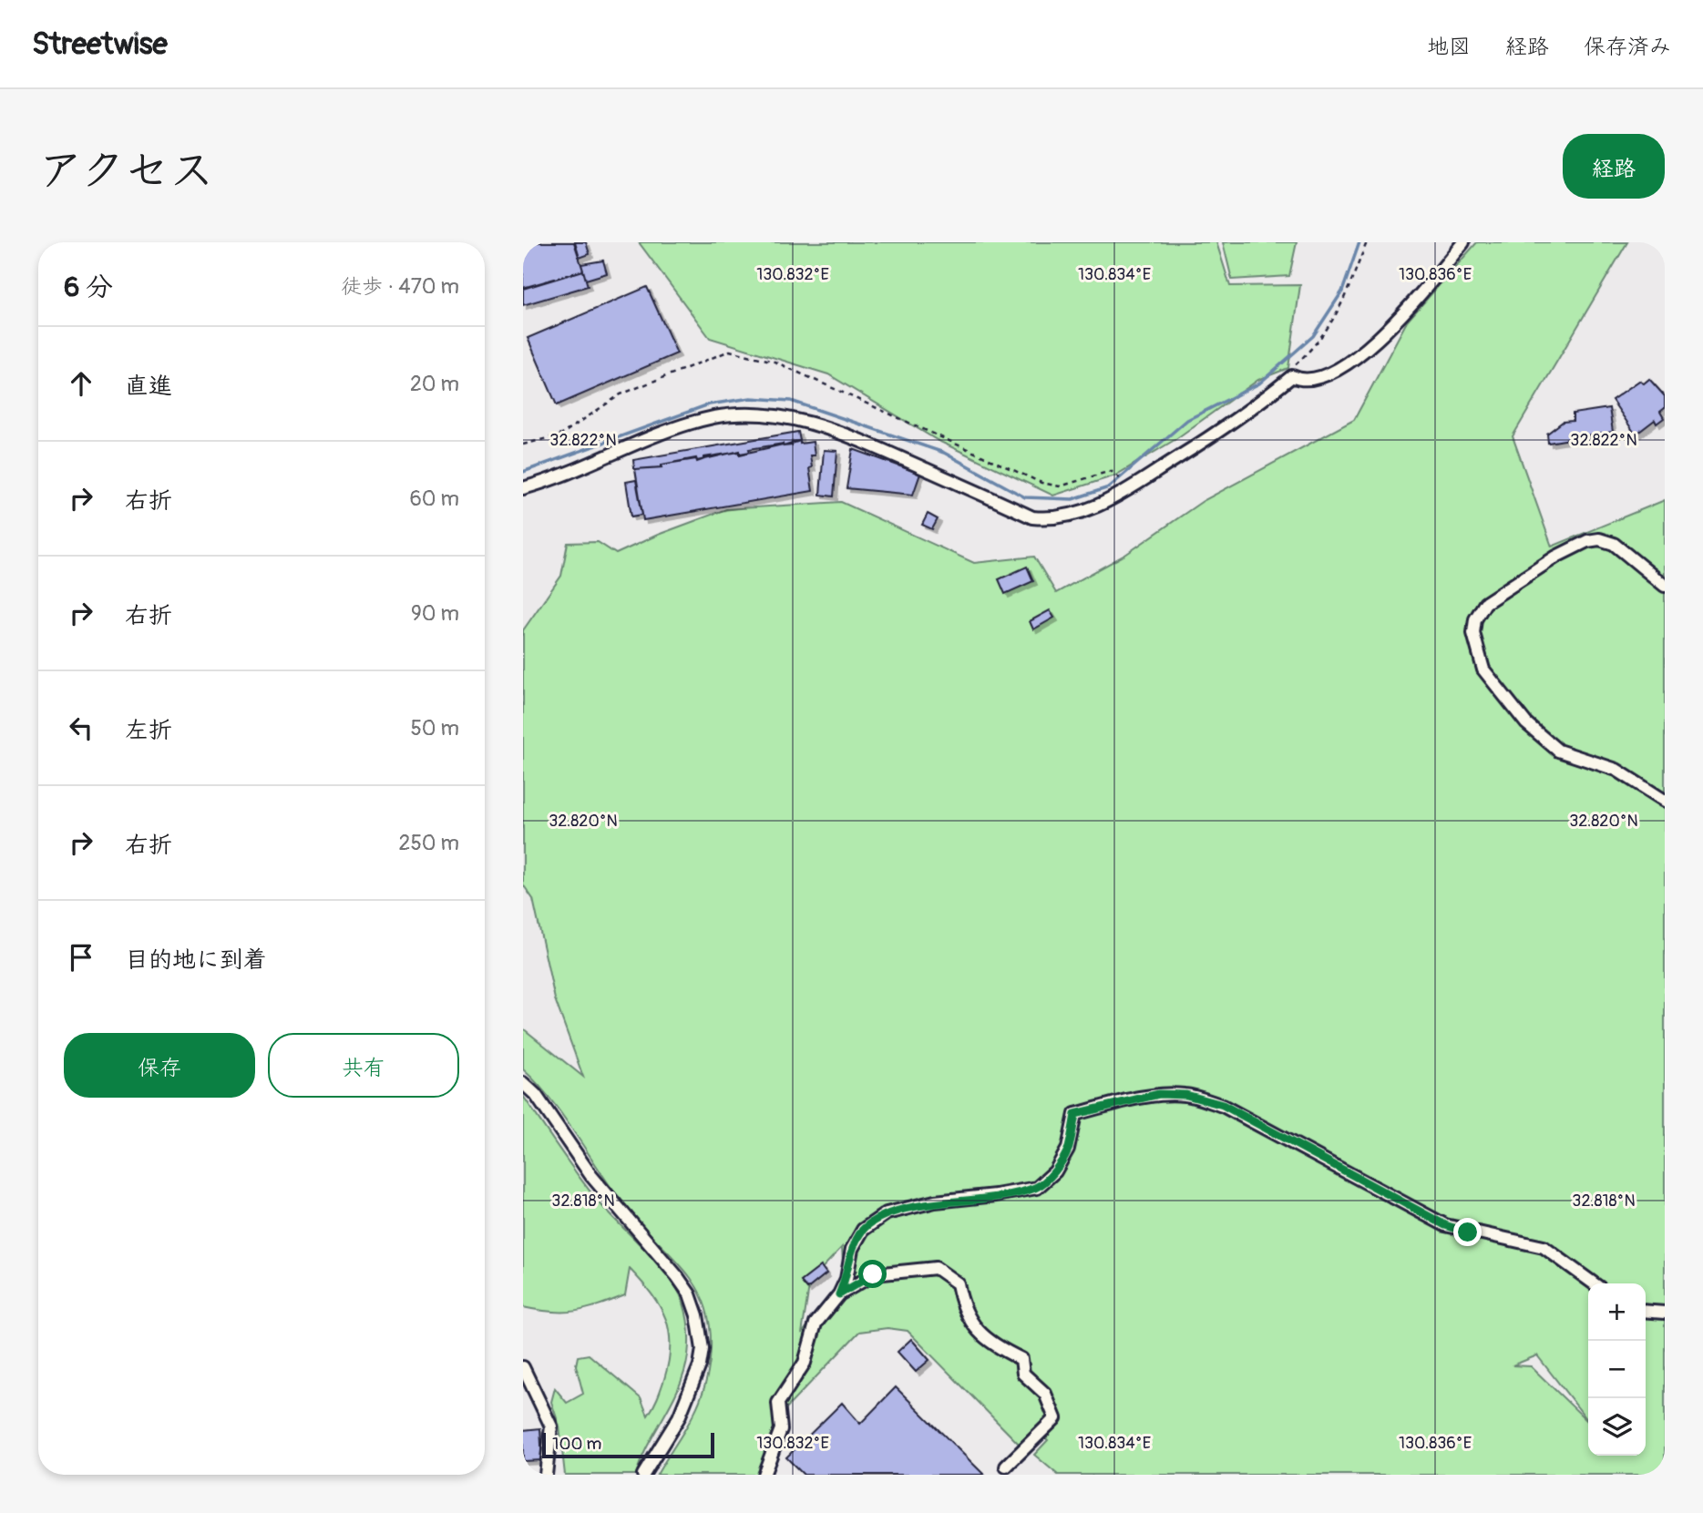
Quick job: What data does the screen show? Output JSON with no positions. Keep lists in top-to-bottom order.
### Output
{
  "scale_bar": "100 m",
  "page": {
    "header": "Streetwise",
    "nav": ["地図", "経路", "保存済み"],
    "title": "アクセス",
    "buttons": [
      "経路",
      ["保存", "共有"]
    ],
    "heading": ["6 分", "徒歩 · 470 m"],
    "list": [
      ["直進", "20 m"],
      ["右折", "60 m"],
      ["右折", "90 m"],
      ["左折", "50 m"],
      ["右折", "250 m"],
      "目的地に到着"
    ],
    "map_buttons": ["+", "−"],
    "scale": "100 m"
  },
  "coordinates": [
    "130.832°E",
    "130.834°E",
    "130.836°E",
    "32.822°N",
    "32.820°N",
    "32.818°N"
  ]
}
